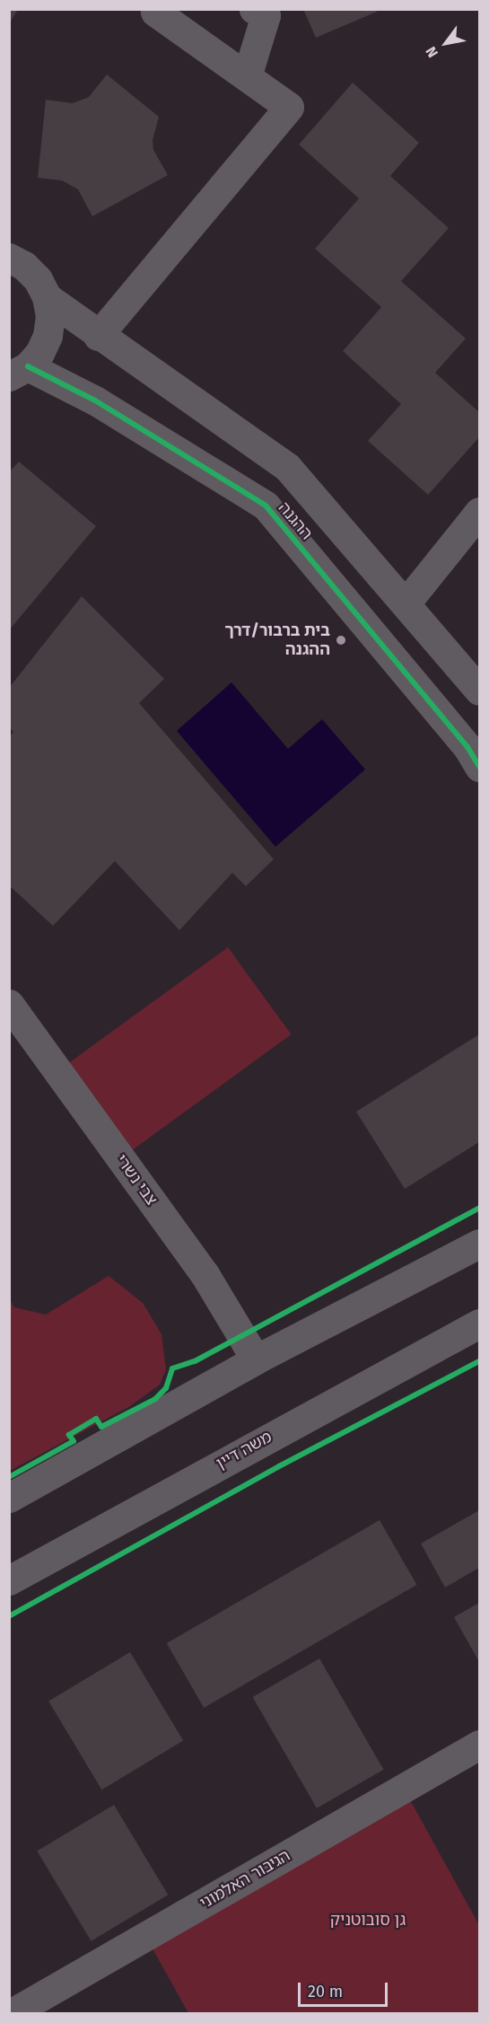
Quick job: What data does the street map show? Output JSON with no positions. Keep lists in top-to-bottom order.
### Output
{
  "streets": {
    "street": [
      "ההגנה",
      "צבי נשרי",
      "משה דיין",
      "הגיבור האלמוני"
    ]
  },
  "parks": ["גן סובוטניק"],
  "places": ["בית ברבור/דרך ההגנה"],
  "scale_bar": "20 m",
  "north": "bottom left"
}
